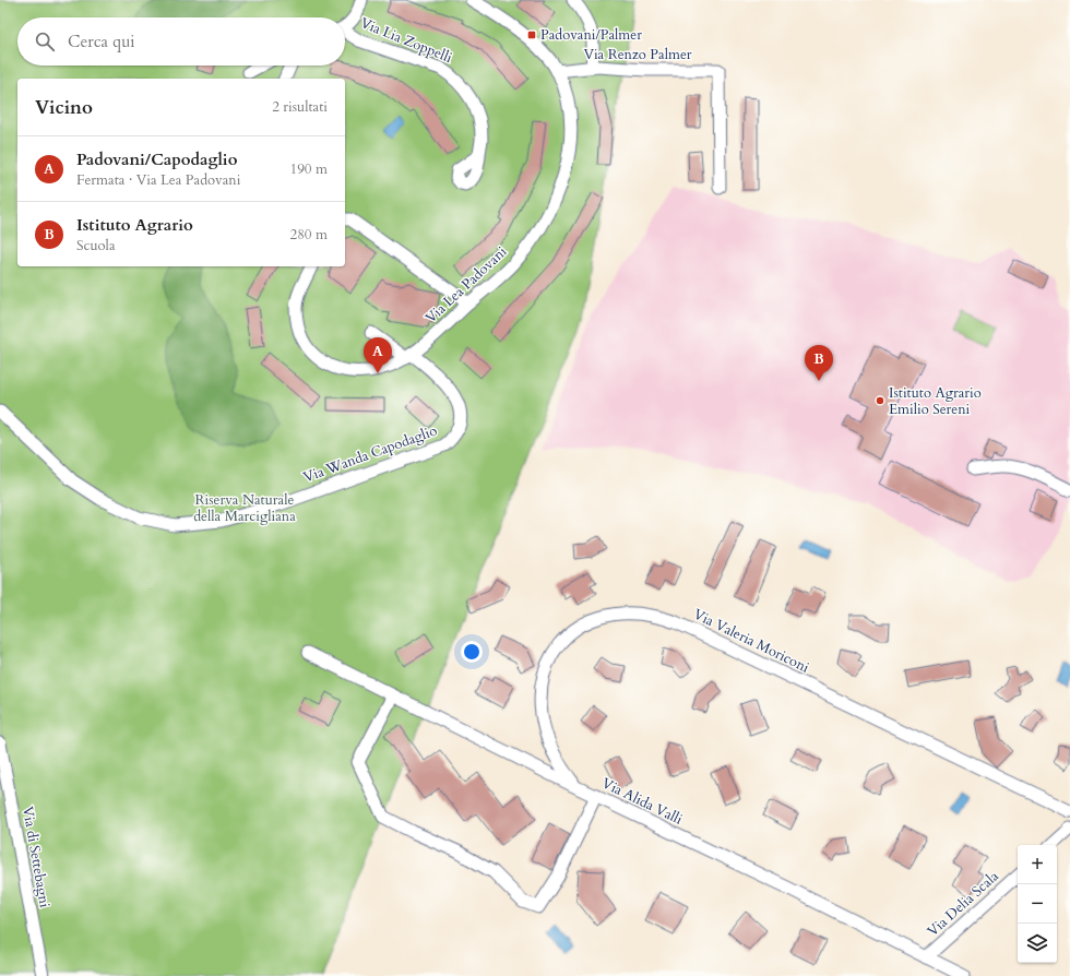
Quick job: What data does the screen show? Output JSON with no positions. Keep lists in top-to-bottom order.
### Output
{
  "streets": {
    "street": [
      "Via Lia Zoppelli",
      "Via Renzo Palmer",
      "Via Lea Padovani",
      "Via Wanda Capodaglio",
      "Via Valeria Moriconi",
      "Via Alida Valli",
      "Via di Settebagni",
      "Via Delia Scala"
    ]
  },
  "crossings": [
    ["Via Renzo Palmer", "Via Lea Padovani"],
    ["Via Lea Padovani", "Via Wanda Capodaglio"],
    ["Via Valeria Moriconi", "Via Alida Valli"],
    ["Via Alida Valli", "Via Delia Scala"]
  ],
  "parks": ["Riserva Naturale della Marcigliana"],
  "places": {
    "transit": ["Padovani/Palmer"],
    "other": ["Istituto Agrario Emilio Sereni"]
  },
  "page": {
    "search": "Cerca qui",
    "heading": ["Vicino", "2 risultati"],
    "list": [
      {
        "mark": "A",
        "name": "Padovani/Capodaglio",
        "note": "Fermata · Via Lea Padovani",
        "value": "190 m"
      },
      {
        "mark": "B",
        "name": "Istituto Agrario",
        "note": "Scuola",
        "value": "280 m"
      }
    ],
    "pins": ["A", "B"],
    "map_buttons": ["+", "−"]
  }
}
